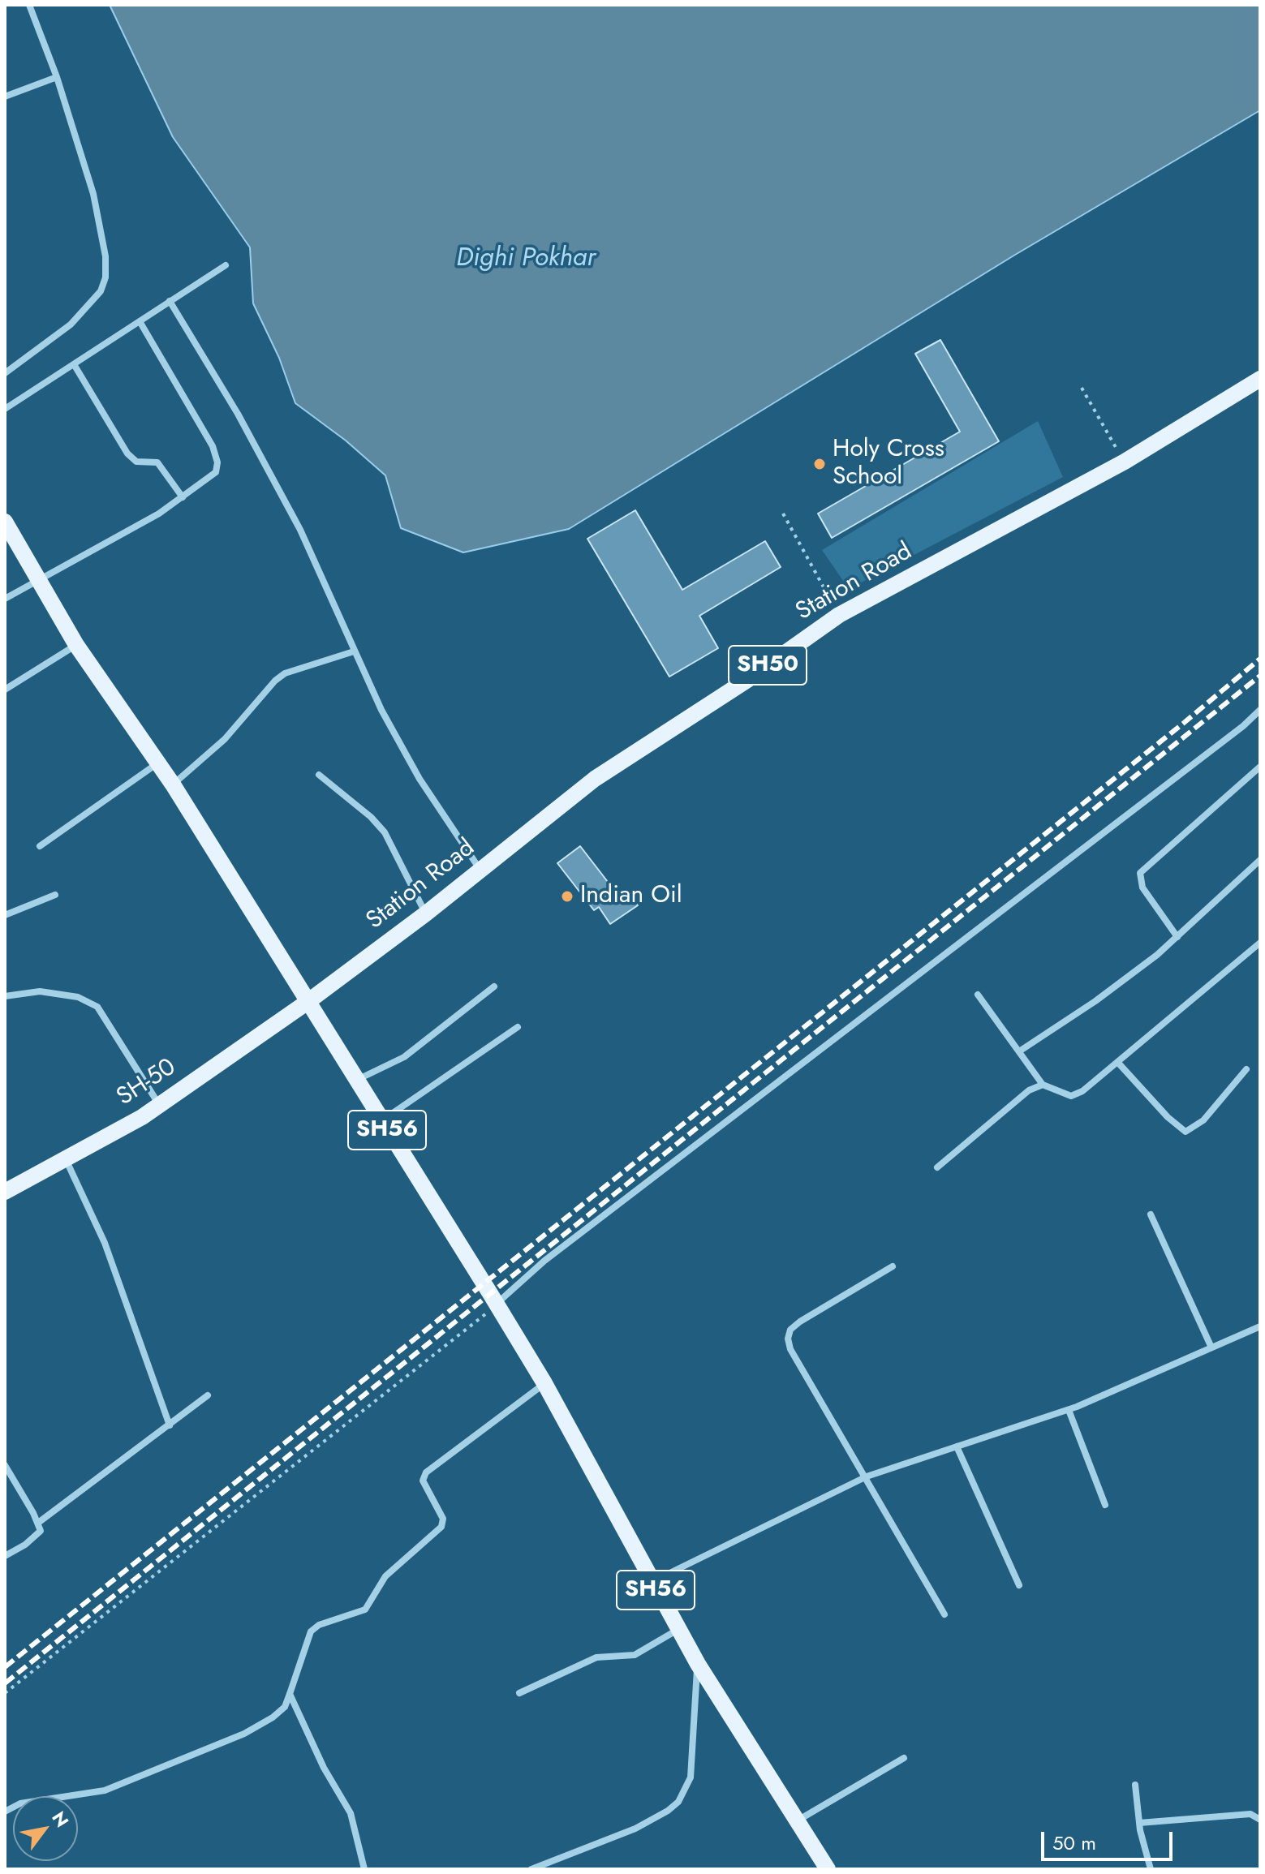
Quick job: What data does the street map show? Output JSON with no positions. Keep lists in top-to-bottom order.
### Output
{
  "streets": {
    "main road": [
      "Station Road",
      "SH50",
      "SH-50",
      "SH56"
    ]
  },
  "crossings": [
    ["Station Road", "SH-50"],
    ["Station Road", "SH56"],
    ["SH-50", "SH56"]
  ],
  "water": ["Dighi Pokhar"],
  "places": ["Holy Cross School", "Indian Oil"],
  "scale_bar": "50 m",
  "north": "top right"
}
